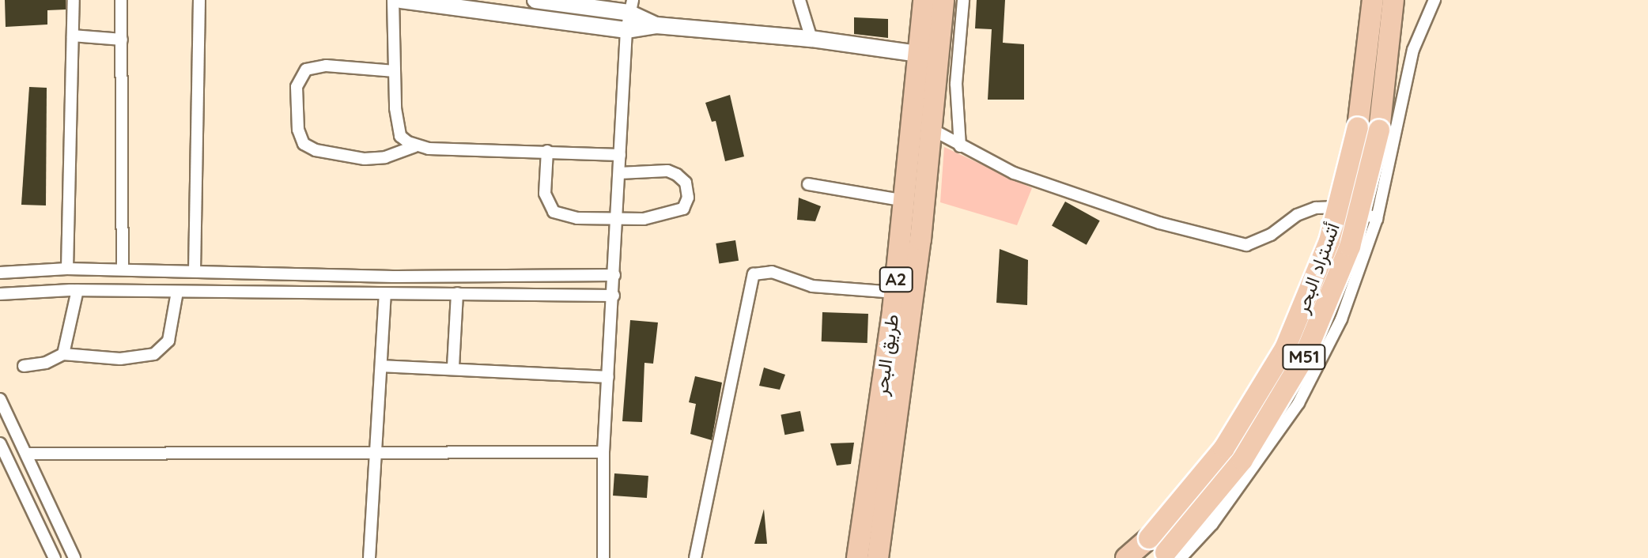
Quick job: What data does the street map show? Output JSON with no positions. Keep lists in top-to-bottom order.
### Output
{
  "streets": {
    "highway": [
      "أتستراد البحر",
      "A2",
      "طريق البحر",
      "M51"
    ]
  }
}
